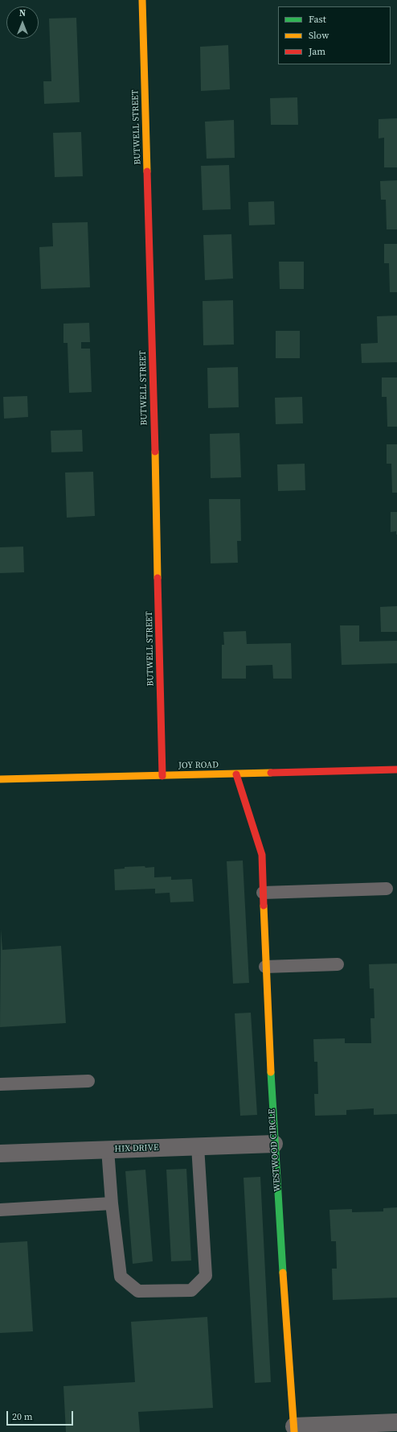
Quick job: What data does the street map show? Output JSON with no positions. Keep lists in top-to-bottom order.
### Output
{
  "streets": {
    "street": [
      "BUTWELL STREET",
      "JOY ROAD",
      "HIX DRIVE",
      "WESTWOOD CIRCLE"
    ]
  },
  "crossings": [
    ["BUTWELL STREET", "JOY ROAD"],
    ["JOY ROAD", "WESTWOOD CIRCLE"],
    ["HIX DRIVE", "WESTWOOD CIRCLE"]
  ],
  "legend": ["Fast", "Slow", "Jam"],
  "scale_bar": "20 m",
  "north": "top"
}
